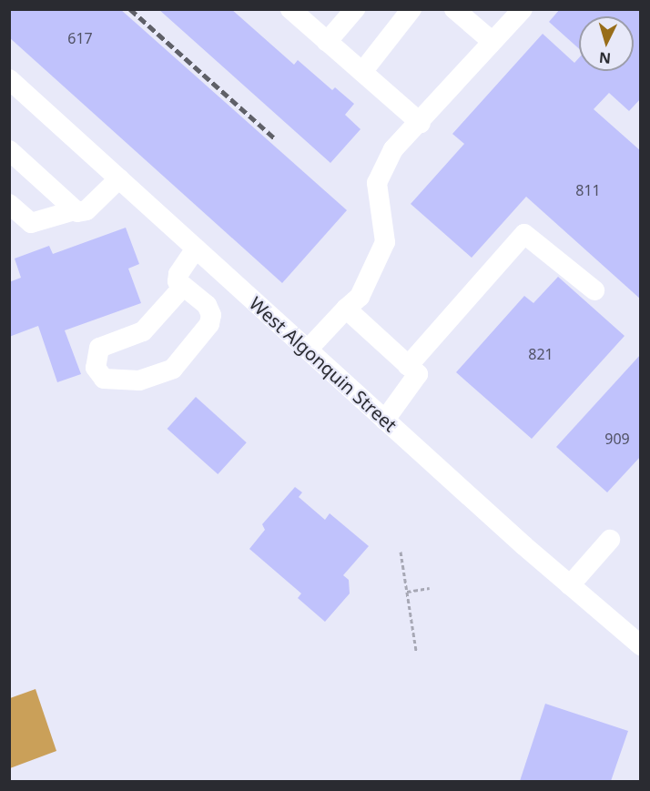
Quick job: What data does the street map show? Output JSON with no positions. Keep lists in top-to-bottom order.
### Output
{
  "streets": {
    "street": ["West Algonquin Street"]
  },
  "house_numbers": [
    "617",
    "811",
    "821",
    "909"
  ],
  "north": "bottom"
}
